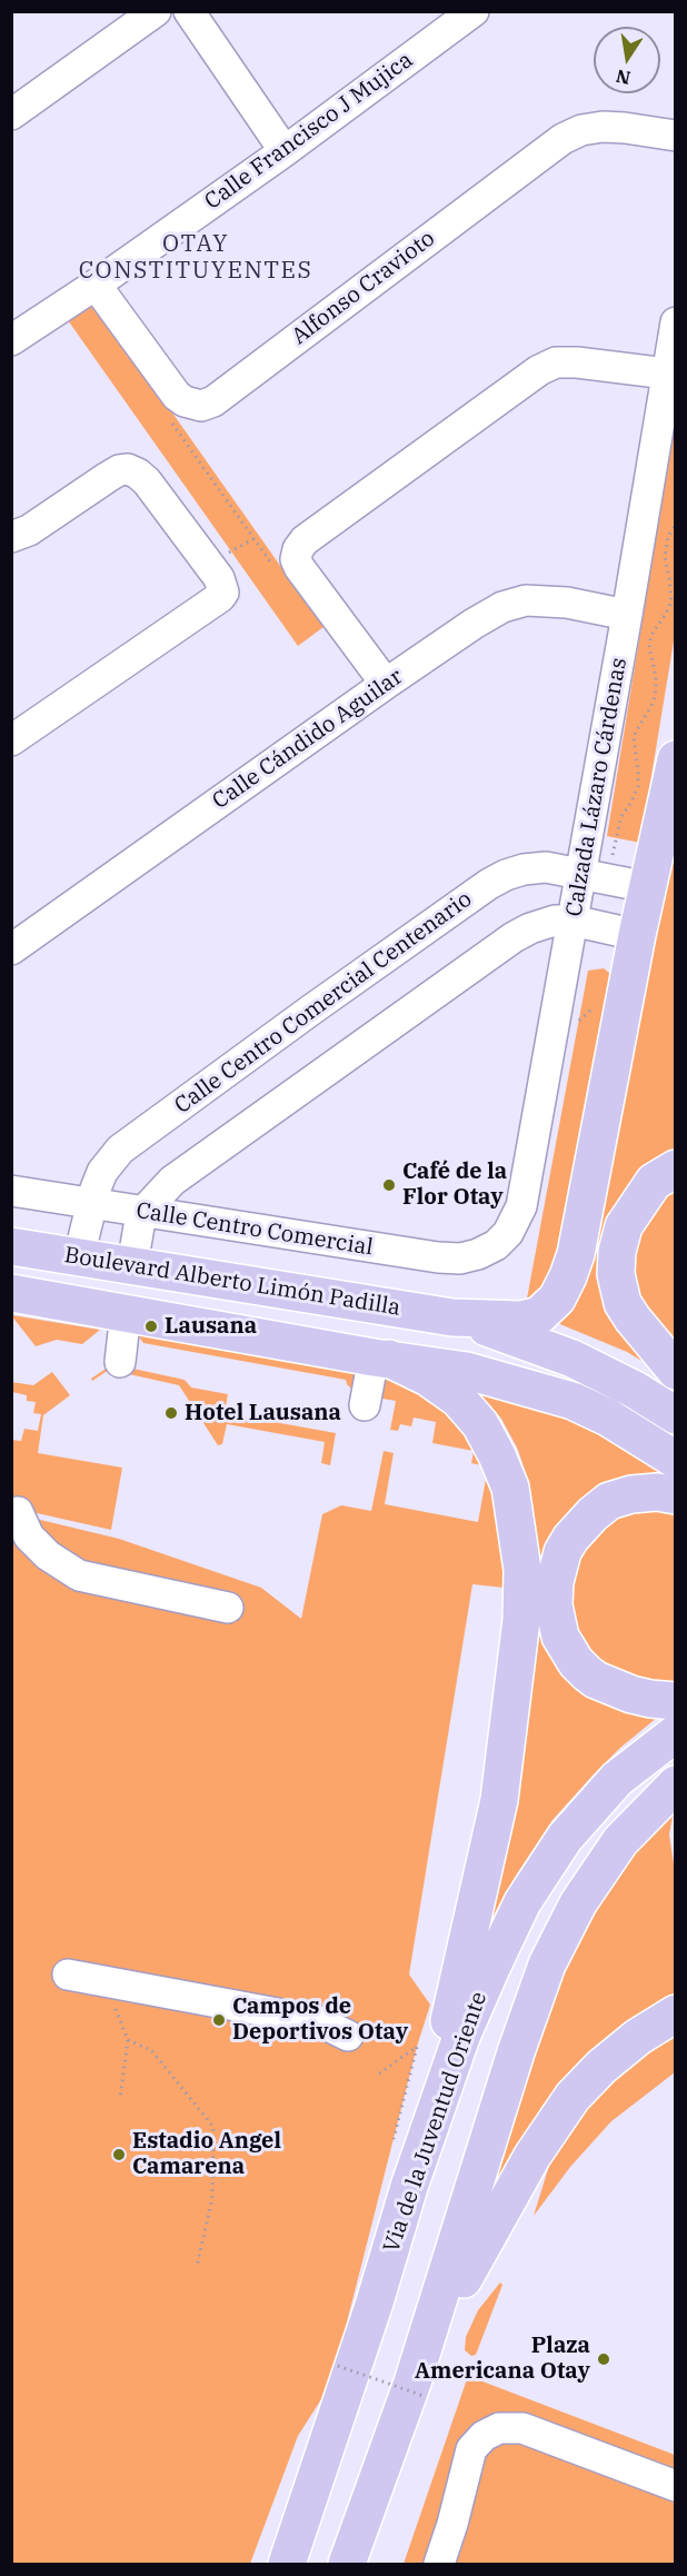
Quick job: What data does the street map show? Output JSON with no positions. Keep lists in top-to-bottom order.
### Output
{
  "streets": {
    "highway": ["Boulevard Alberto Limón Padilla", "Via de la Juventud Oriente"],
    "street": [
      "Calle Francisco J Mujica",
      "Alfonso Cravioto",
      "Calle Cándido Aguilar",
      "Calzada Lázaro Cárdenas",
      "Calle Centro Comercial Centenario",
      "Calle Centro Comercial"
    ]
  },
  "crossings": [
    ["Calle Francisco J Mujica", "Alfonso Cravioto"],
    ["Calle Cándido Aguilar", "Calzada Lázaro Cárdenas"],
    ["Calzada Lázaro Cárdenas", "Calle Centro Comercial Centenario"],
    ["Calzada Lázaro Cárdenas", "Calle Centro Comercial"],
    ["Calle Centro Comercial Centenario", "Calle Centro Comercial"],
    ["Calle Centro Comercial Centenario", "Boulevard Alberto Limón Padilla"]
  ],
  "districts": ["OTAY CONSTITUYENTES"],
  "places": [
    "Café de la Flor Otay",
    "Lausana",
    "Hotel Lausana",
    "Campos de Deportivos Otay",
    "Estadio Angel Camarena",
    "Plaza Americana Otay"
  ],
  "north": "bottom"
}
